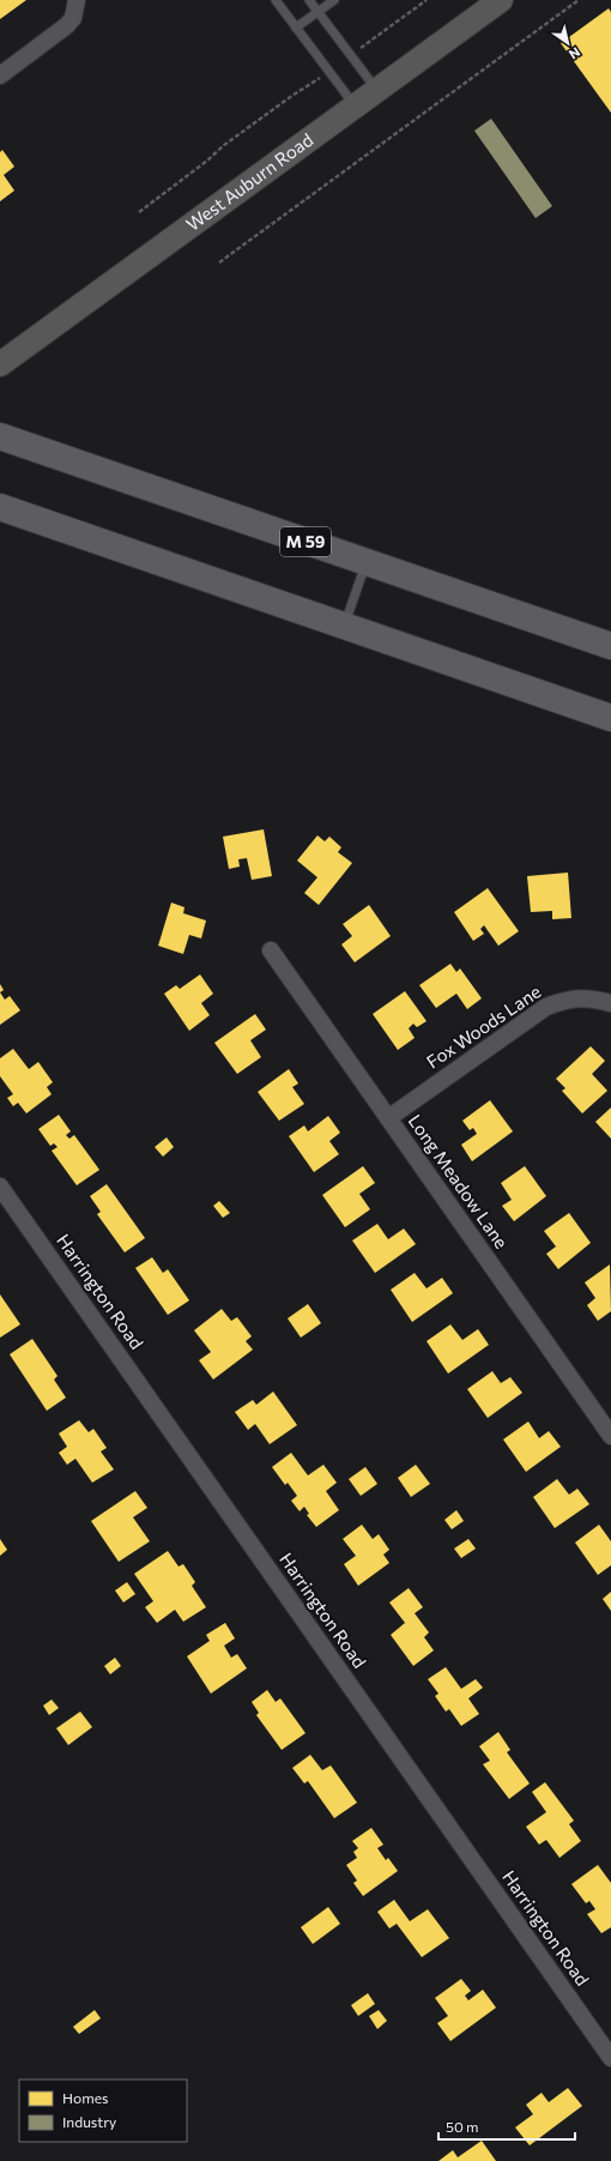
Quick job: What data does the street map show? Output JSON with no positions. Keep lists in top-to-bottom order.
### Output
{
  "streets": {
    "highway": ["M 59"],
    "main road": ["West Auburn Road"],
    "street": ["Fox Woods Lane", "Long Meadow Lane", "Harrington Road"]
  },
  "crossings": [
    ["Fox Woods Lane", "Long Meadow Lane"]
  ],
  "legend": ["Homes", "Industry"],
  "scale_bar": "50 m",
  "north": "bottom right"
}
